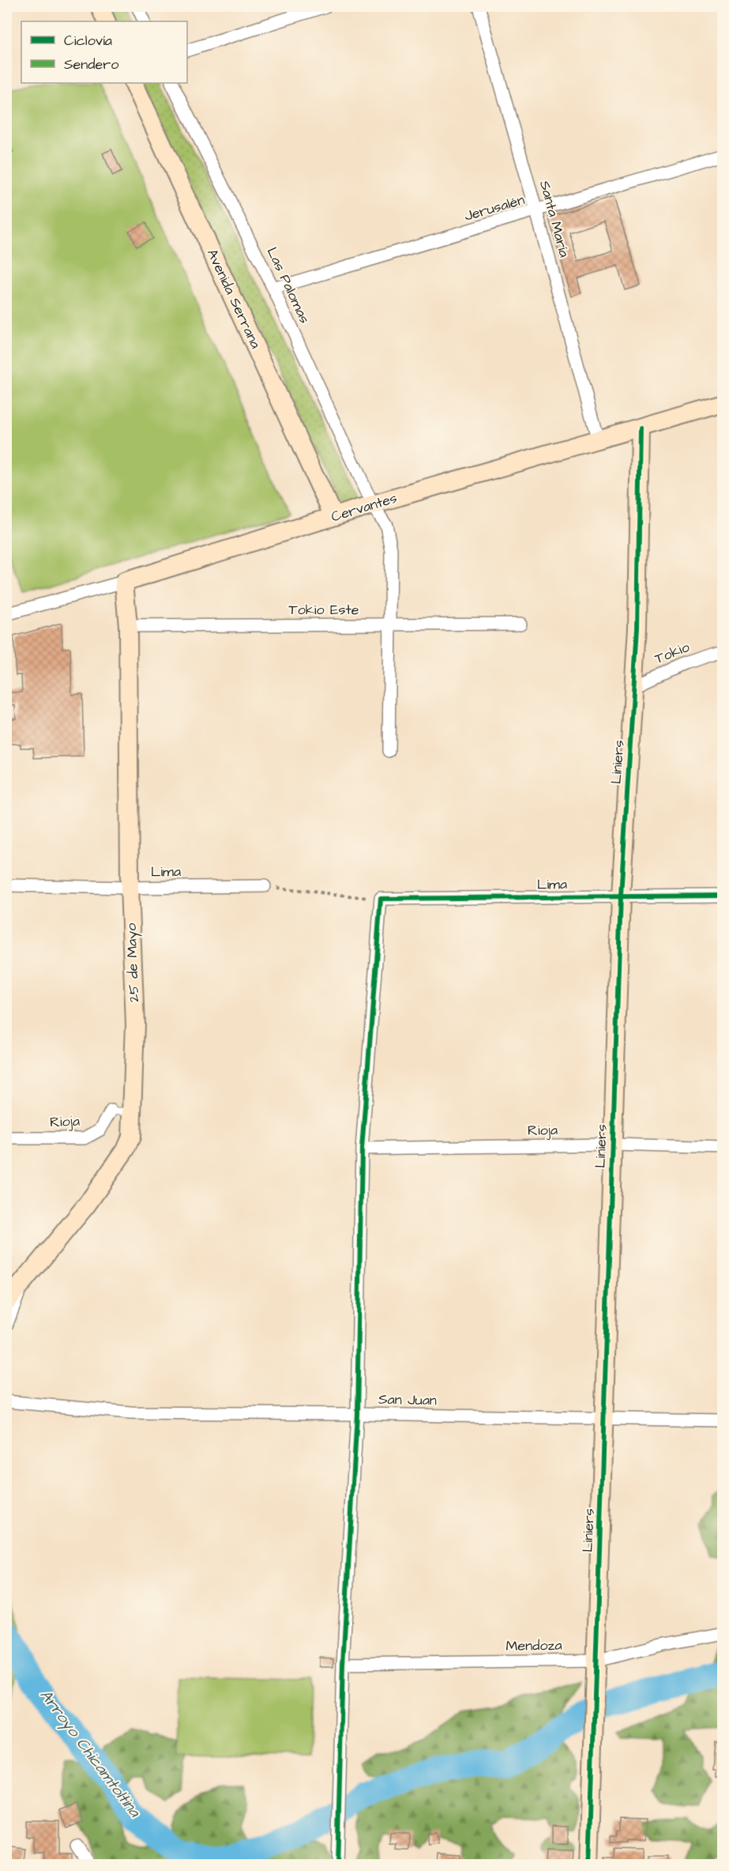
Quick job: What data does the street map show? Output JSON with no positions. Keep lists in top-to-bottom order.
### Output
{
  "streets": {
    "street": [
      "Jerusalén",
      "Santa María",
      "Las Palomas",
      "Avenida Serrana",
      "Cervantes",
      "Tokio Este",
      "Tokio",
      "Liniers",
      "Lima",
      "25 de Mayo",
      "Rioja",
      "San Juan",
      "Mendoza"
    ]
  },
  "crossings": [
    ["Jerusalén", "Santa María"],
    ["Jerusalén", "Las Palomas"],
    ["Santa María", "Cervantes"],
    ["Las Palomas", "Cervantes"],
    ["Las Palomas", "Tokio Este"],
    ["Avenida Serrana", "Cervantes"],
    ["Cervantes", "Liniers"],
    ["Cervantes", "25 de Mayo"],
    ["Tokio Este", "25 de Mayo"],
    ["Tokio", "Liniers"],
    ["Liniers", "Lima"],
    ["Liniers", "Rioja"],
    ["Liniers", "San Juan"],
    ["Liniers", "Mendoza"],
    ["Lima", "25 de Mayo"]
  ],
  "water": ["Arroyo Chicamtoltina"],
  "legend": ["Ciclovía", "Sendero"]
}
